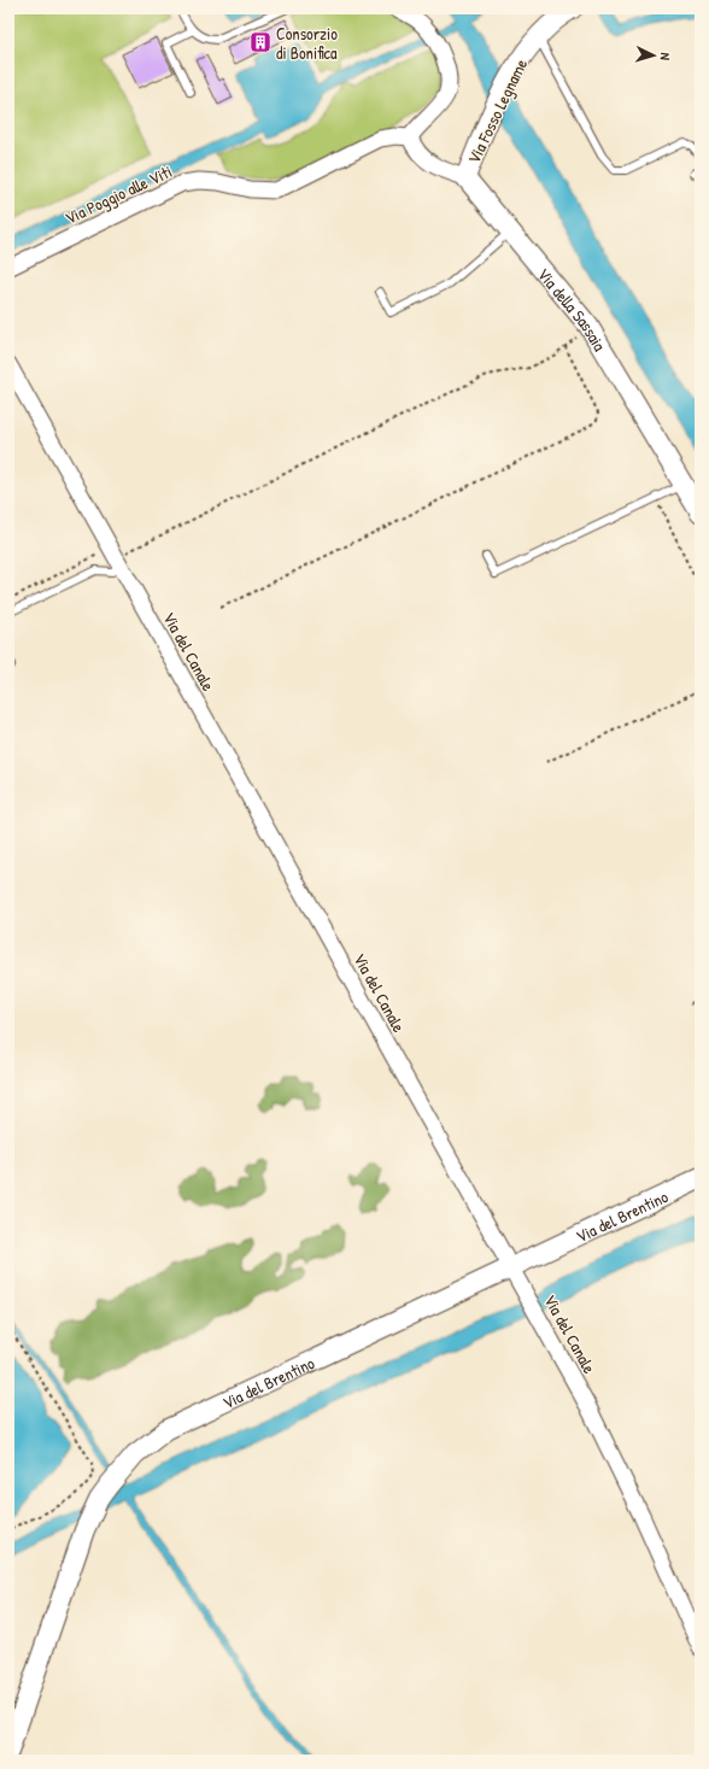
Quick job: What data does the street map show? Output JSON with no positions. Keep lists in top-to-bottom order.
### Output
{
  "streets": {
    "street": [
      "Via Fosso Legname",
      "Via Poggio alle Viti",
      "Via della Sassaia",
      "Via del Canale",
      "Via del Brentino"
    ]
  },
  "crossings": [
    ["Via Fosso Legname", "Via della Sassaia"],
    ["Via del Canale", "Via del Brentino"]
  ],
  "places": {
    "building": ["Consorzio di Bonifica"]
  },
  "north": "right"
}
